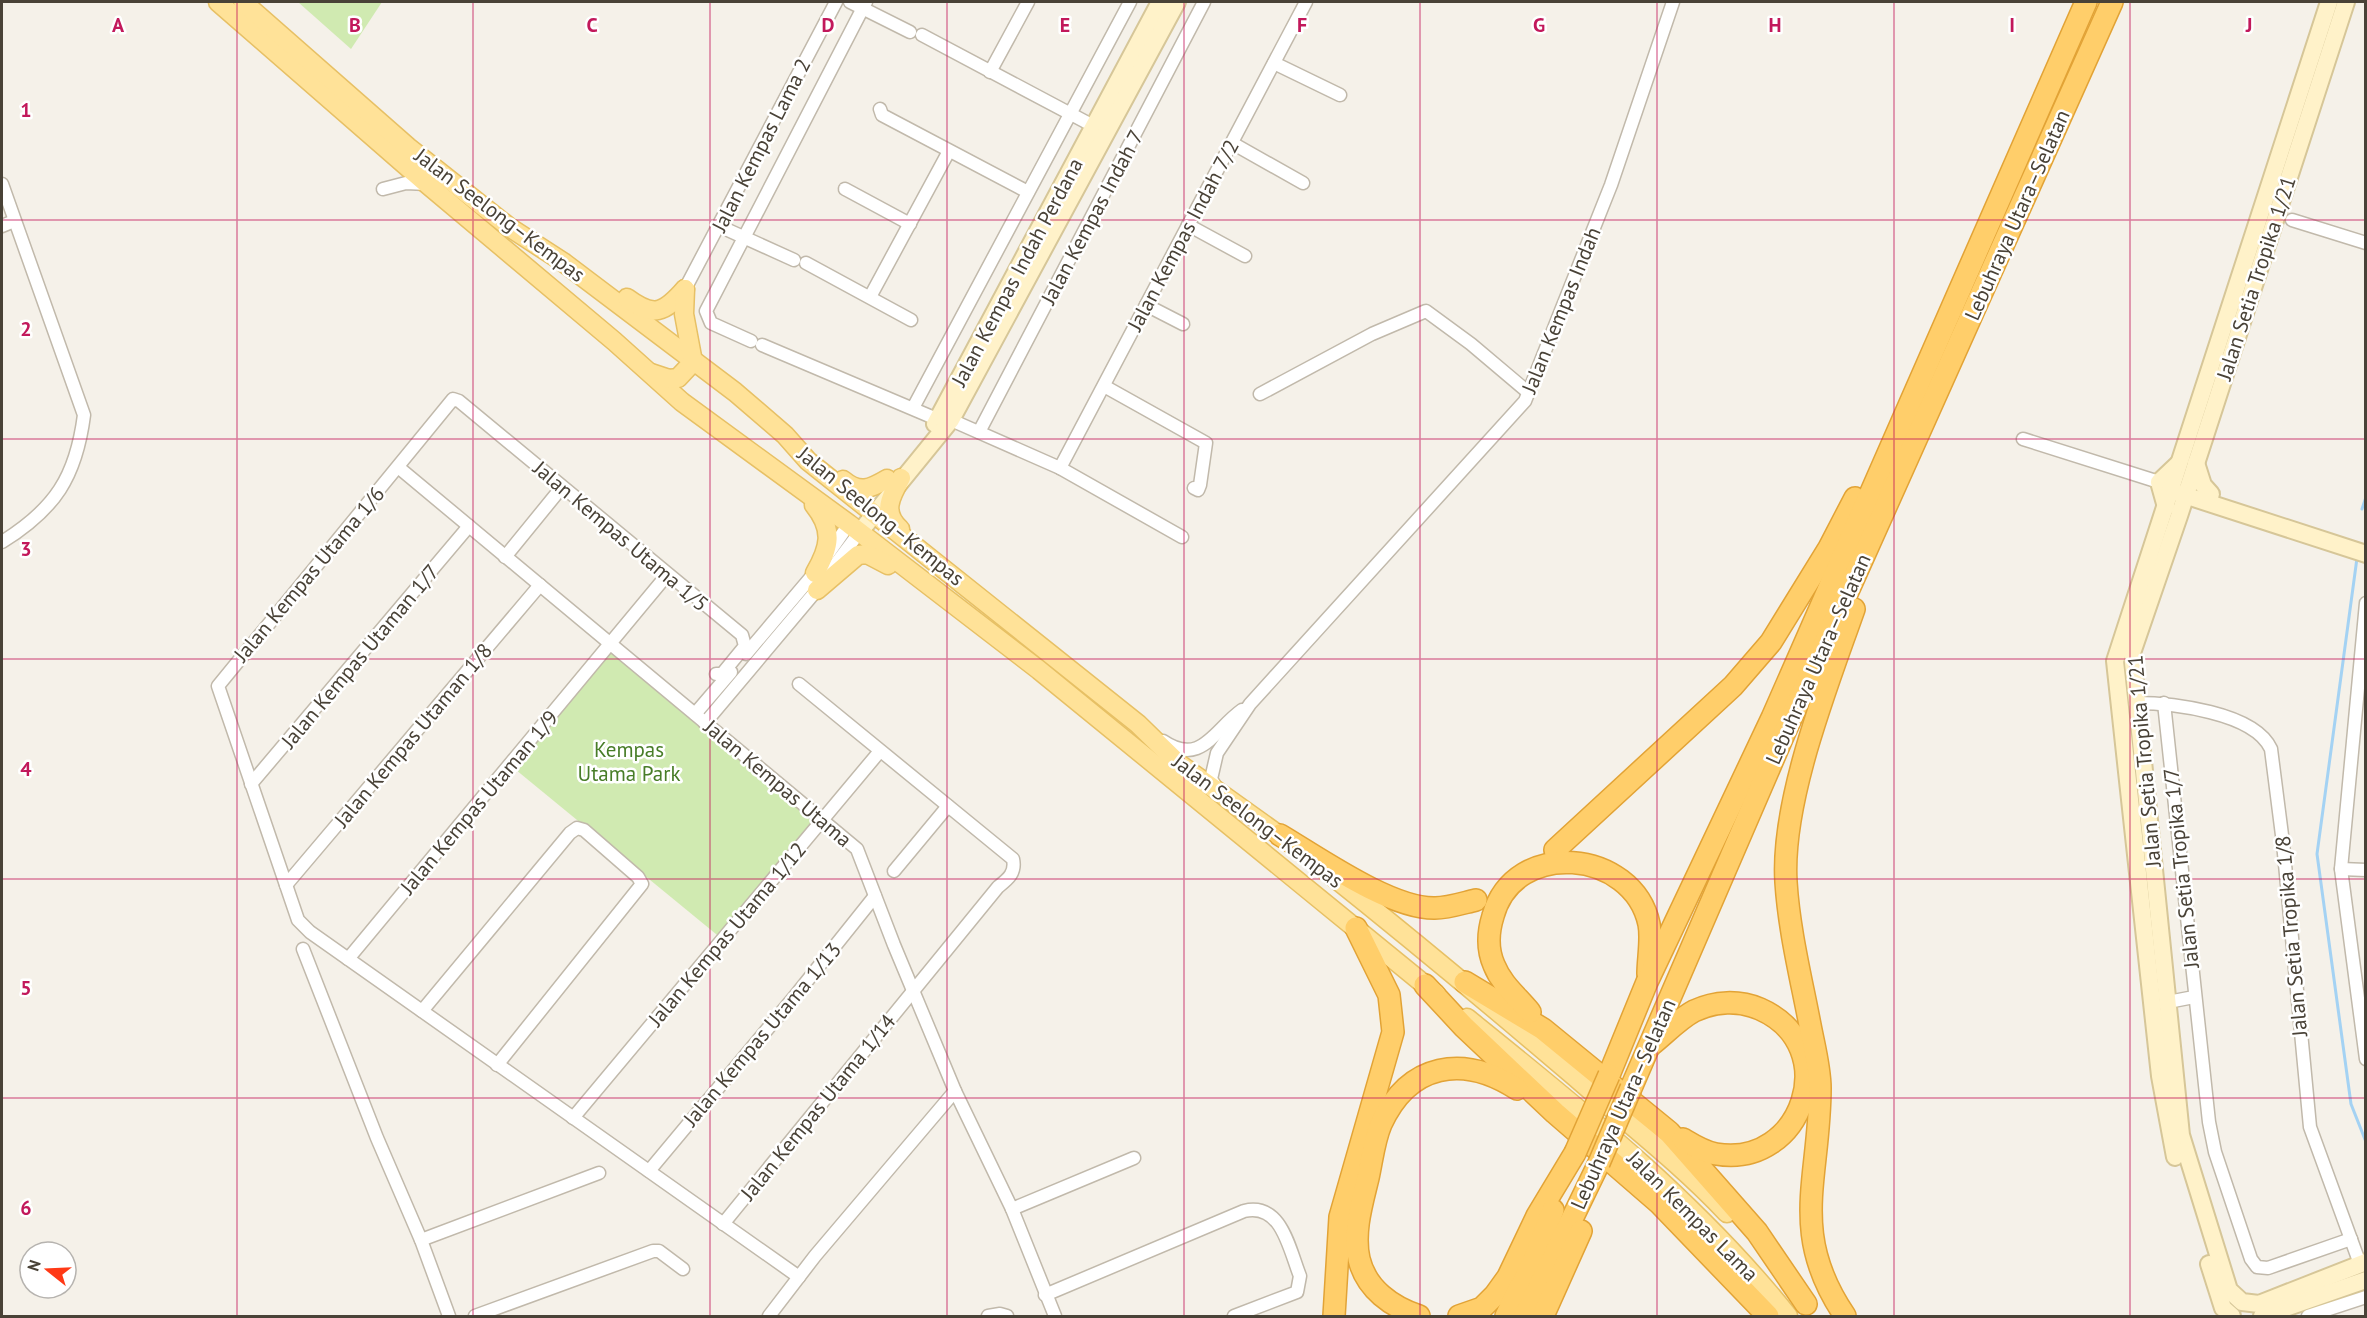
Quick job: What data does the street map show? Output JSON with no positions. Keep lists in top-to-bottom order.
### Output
{
  "streets": {
    "highway": ["Lebuhraya Utara–Selatan"],
    "main road": ["Jalan Seelong–Kempas", "Jalan Kempas Lama"],
    "street": [
      "Jalan Kempas Lama 2",
      "Jalan Kempas Indah 7",
      "Jalan Kempas Indah 7/2",
      "Jalan Kempas Indah Perdana",
      "Jalan Setia Tropika 1/21",
      "Jalan Kempas Indah",
      "Jalan Kempas Utama 1/5",
      "Jalan Kempas Utama 1/6",
      "Jalan Kempas Utaman 1/7",
      "Jalan Kempas Utaman 1/8",
      "Jalan Kempas Utama",
      "Jalan Kempas Utaman 1/9",
      "Jalan Setia Tropika 1/7",
      "Jalan Kempas Utama 1/12",
      "Jalan Setia Tropika 1/8",
      "Jalan Kempas Utama 1/13",
      "Jalan Kempas Utama 1/14"
    ]
  },
  "crossings": [
    ["Jalan Seelong–Kempas", "Jalan Kempas Indah Perdana"],
    ["Jalan Seelong–Kempas", "Jalan Kempas Lama"],
    ["Jalan Setia Tropika 1/21", "Jalan Setia Tropika 1/7"],
    ["Jalan Setia Tropika 1/21", "Jalan Setia Tropika 1/8"],
    ["Jalan Kempas Utama 1/5", "Jalan Kempas Utama 1/6"],
    ["Jalan Kempas Utama 1/5", "Jalan Kempas Utaman 1/9"],
    ["Jalan Kempas Utama 1/6", "Jalan Kempas Utaman 1/7"],
    ["Jalan Kempas Utama 1/6", "Jalan Kempas Utama"],
    ["Jalan Kempas Utaman 1/7", "Jalan Kempas Utama"],
    ["Jalan Kempas Utaman 1/8", "Jalan Kempas Utama"],
    ["Jalan Kempas Utama", "Jalan Kempas Utaman 1/9"],
    ["Jalan Kempas Utama", "Jalan Kempas Utama 1/12"],
    ["Jalan Kempas Utama", "Jalan Kempas Utama 1/13"],
    ["Jalan Kempas Utama", "Jalan Kempas Utama 1/14"],
    ["Jalan Setia Tropika 1/7", "Jalan Setia Tropika 1/8"]
  ],
  "parks": ["Kempas Utama Park"],
  "north": "left",
  "grid": {
    "columns": [
      "A",
      "B",
      "C",
      "D",
      "E",
      "F",
      "G",
      "H",
      "I",
      "J"
    ],
    "rows": [
      "1",
      "2",
      "3",
      "4",
      "5",
      "6"
    ]
  }
}
